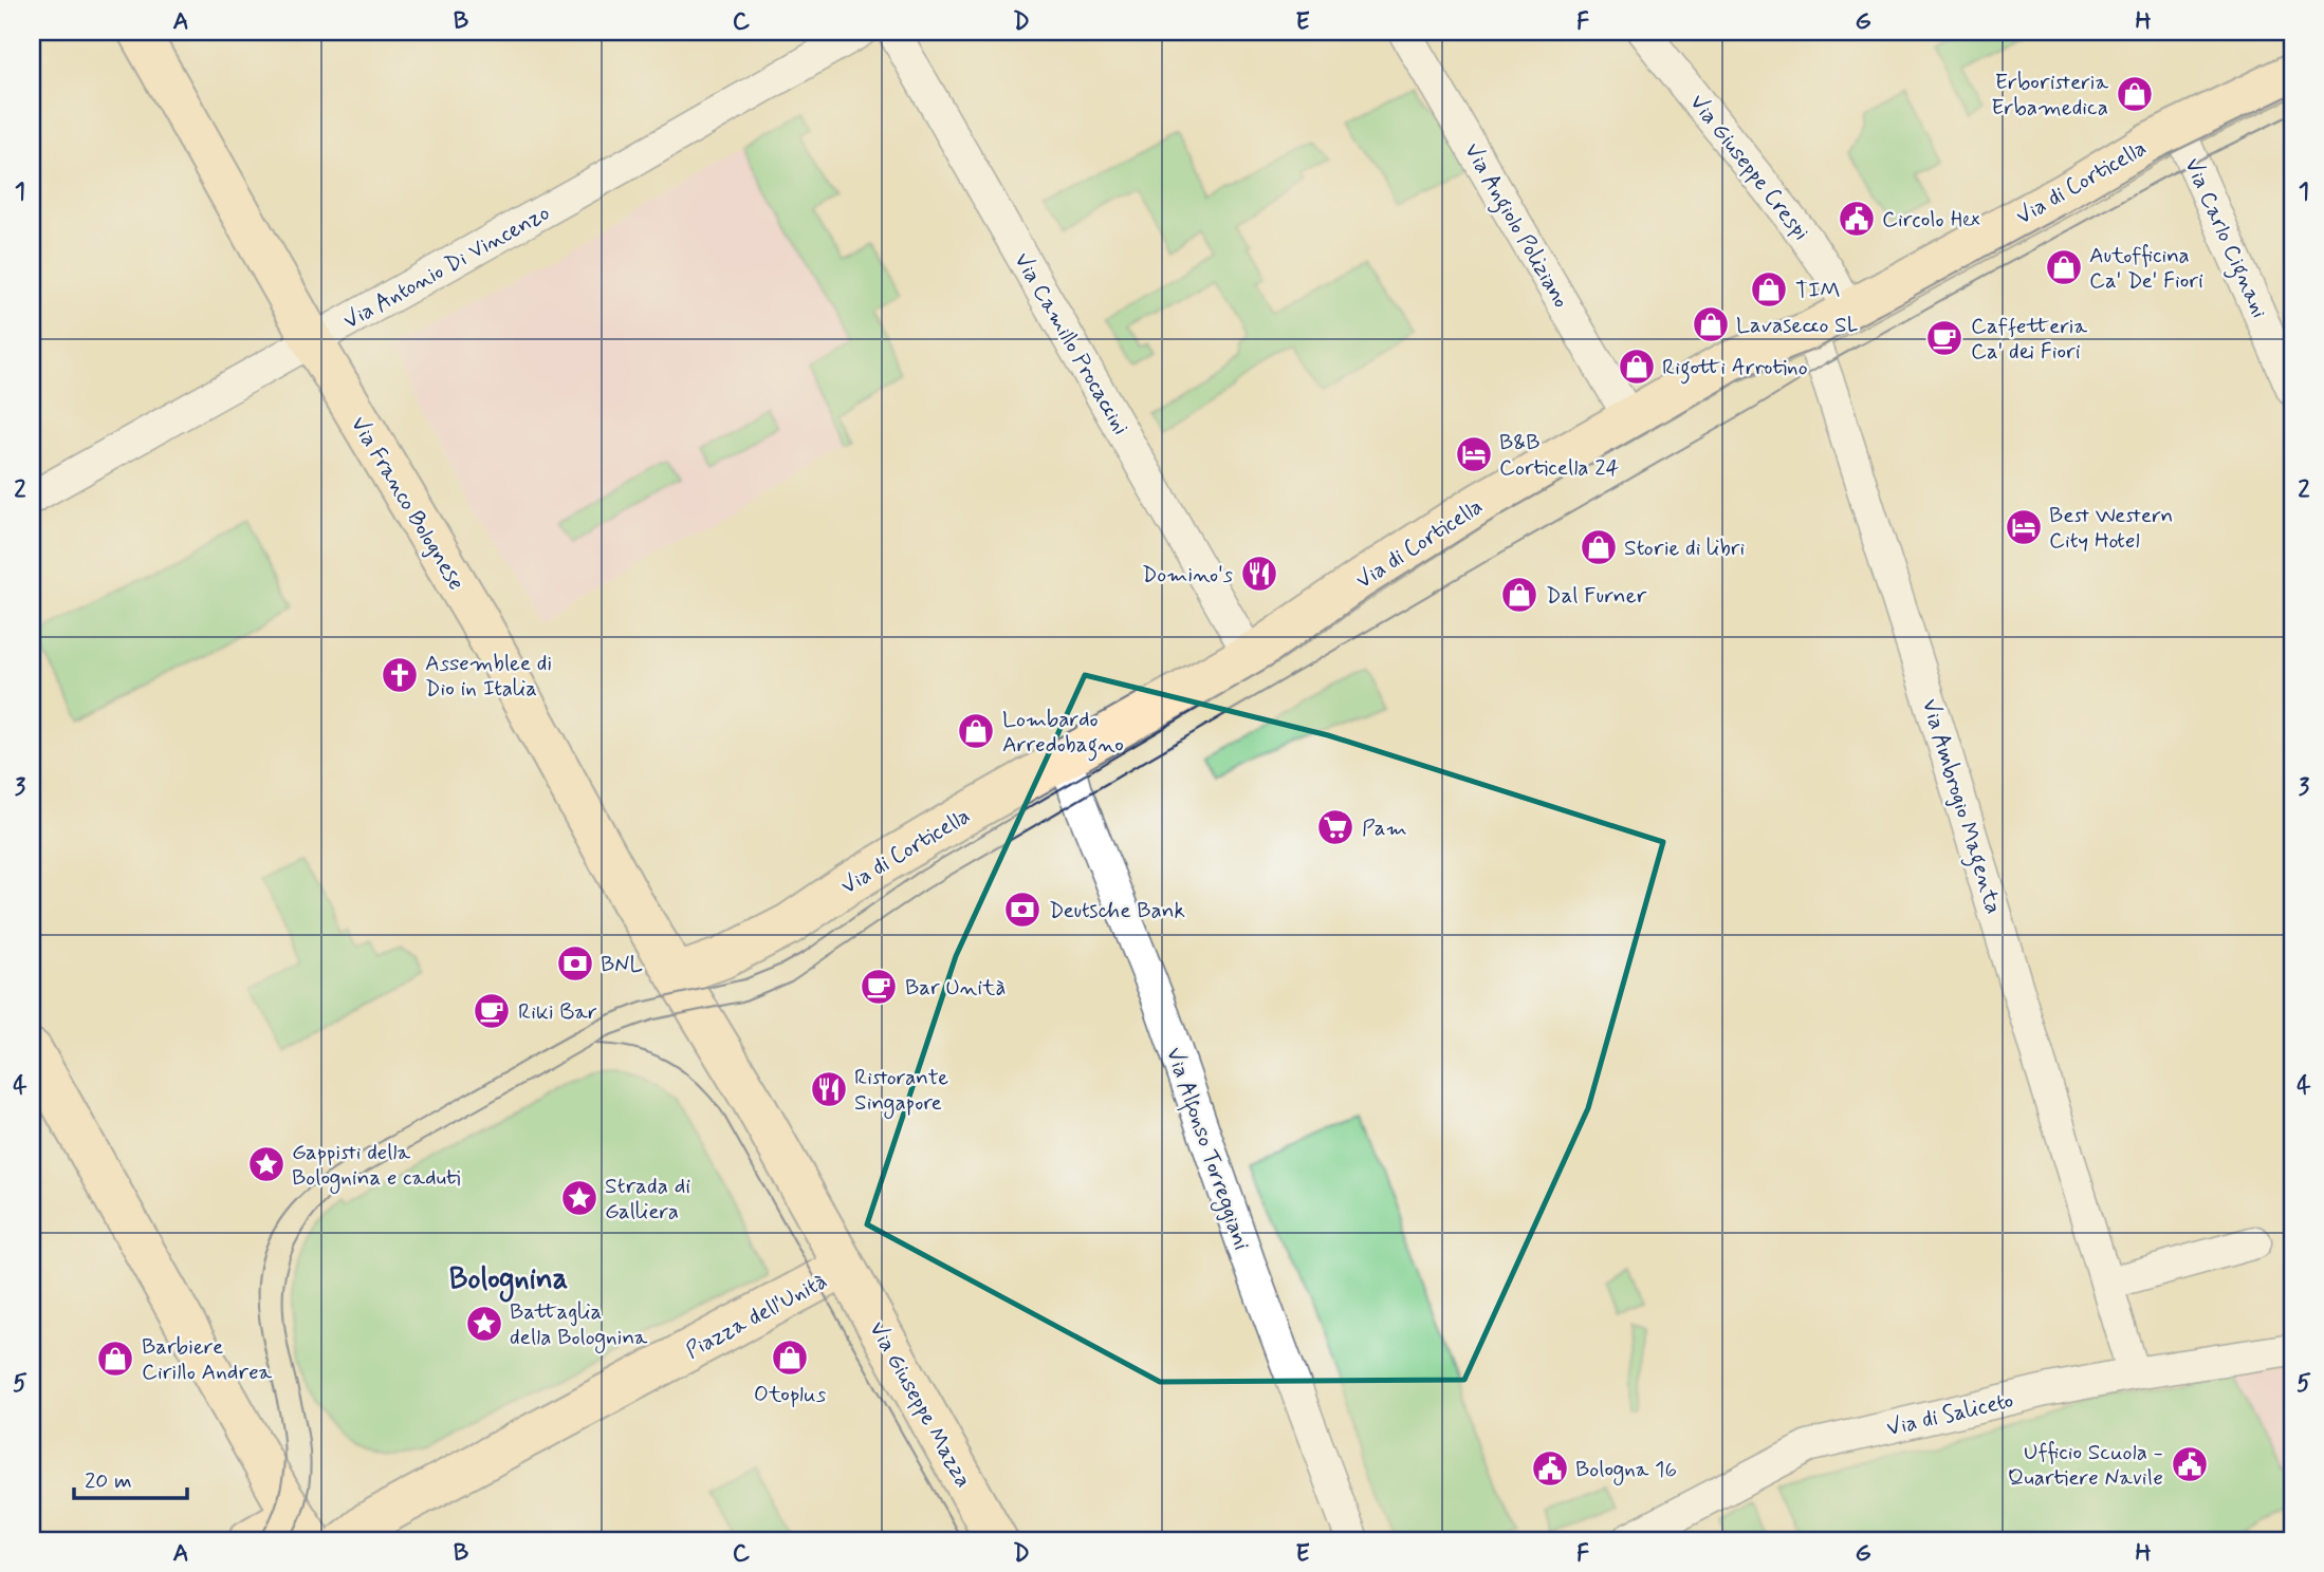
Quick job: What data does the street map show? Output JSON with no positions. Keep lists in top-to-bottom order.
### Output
{
  "streets": {
    "main road": [
      "Via di Corticella",
      "Via Franco Bolognese",
      "Piazza dell'Unità",
      "Via Giuseppe Mazza"
    ],
    "street": [
      "Via Giuseppe Crespi",
      "Via Angiolo Poliziano",
      "Via Carlo Cignani",
      "Via Antonio Di Vincenzo",
      "Via Camillo Procaccini",
      "Via Ambrogio Magenta",
      "Via Alfonso Torreggiani",
      "Via di Saliceto"
    ]
  },
  "crossings": [
    ["Via Giuseppe Crespi", "Via di Corticella"],
    ["Via di Corticella", "Via Angiolo Poliziano"],
    ["Via di Corticella", "Via Carlo Cignani"],
    ["Via di Corticella", "Via Camillo Procaccini"],
    ["Via di Corticella", "Via Franco Bolognese"],
    ["Via di Corticella", "Via Ambrogio Magenta"],
    ["Via di Corticella", "Via Alfonso Torreggiani"],
    ["Via di Corticella", "Piazza dell'Unità"],
    ["Via Antonio Di Vincenzo", "Via Franco Bolognese"],
    ["Via Franco Bolognese", "Piazza dell'Unità"],
    ["Via Ambrogio Magenta", "Via di Saliceto"],
    ["Piazza dell'Unità", "Via Giuseppe Mazza"]
  ],
  "districts": ["Bolognina"],
  "places": {
    "shop": [
      "Erboristeria Erbamedica",
      "Autofficina Ca' De' Fiori",
      "TIM",
      "Lavasecco SL",
      "Rigotti Arrotino",
      "Storie di libri",
      "Dal Furner",
      "Lombardo Arredobagno",
      "Otoplus",
      "Barbiere Cirillo Andrea"
    ],
    "public building": ["Circolo Hex", "Ufficio Scuola - Quartiere Navile", "Bologna 16"],
    "cafe": ["Caffetteria Ca' dei Fiori", "Bar Unità", "Riki Bar"],
    "hotel": ["B&B Corticella 24", "Best Western City Hotel"],
    "restaurant": ["Domino's", "Ristorante Singapore"],
    "church": ["Assemblee di Dio in Italia"],
    "supermarket": ["Pam"],
    "bank": ["Deutsche Bank", "BNL"],
    "place": ["Gappisti della Bolognina e caduti", "Strada di Galliera", "Battaglia della Bolognina"]
  },
  "scale_bar": "20 m",
  "grid": {
    "columns": [
      "A",
      "B",
      "C",
      "D",
      "E",
      "F",
      "G",
      "H"
    ],
    "rows": [
      "1",
      "2",
      "3",
      "4",
      "5"
    ]
  }
}
